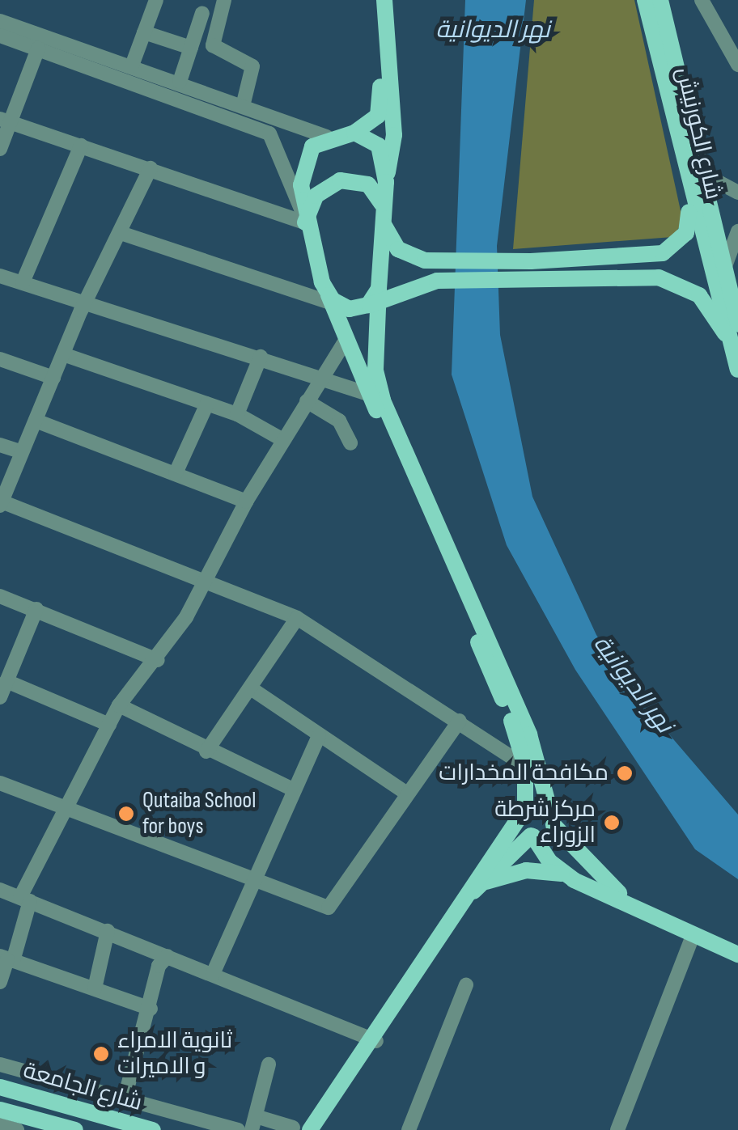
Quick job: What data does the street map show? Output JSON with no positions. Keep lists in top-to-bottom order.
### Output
{
  "streets": {
    "main road": ["شارع الكورنيش", "شارع الجامعة"]
  },
  "water": ["نهر الديوانية"],
  "places": [
    "مكافحة المخدارات",
    "Qutaiba School for boys",
    "مركز شرطة الزوراء",
    "ثانوية الامراء و الاميرات"
  ]
}
